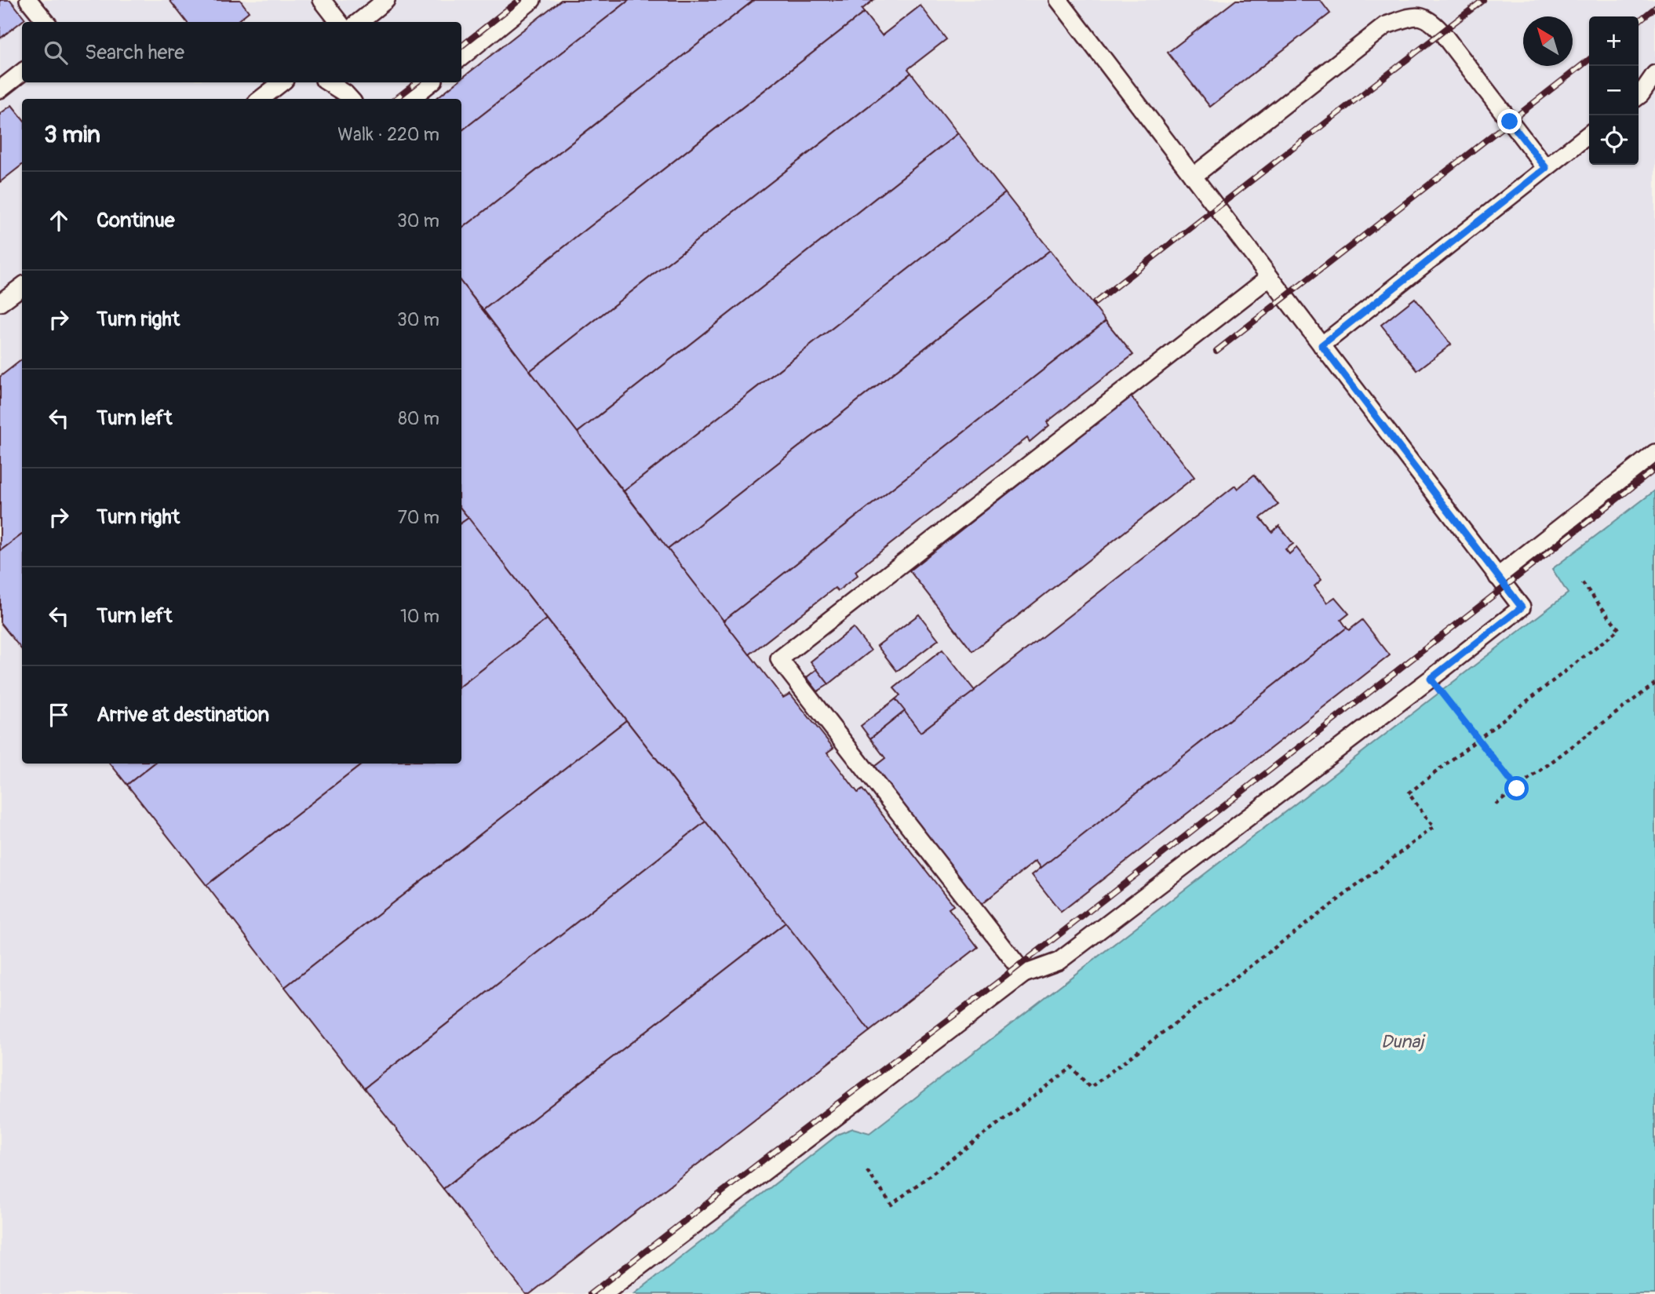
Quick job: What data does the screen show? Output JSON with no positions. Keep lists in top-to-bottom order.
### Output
{
  "water": ["Dunaj"],
  "north": "top left",
  "page": {
    "map_buttons": ["+", "−"],
    "search": "Search here",
    "heading": ["3 min", "Walk · 220 m"],
    "list": [
      ["Continue", "30 m"],
      ["Turn right", "30 m"],
      ["Turn left", "80 m"],
      ["Turn right", "70 m"],
      ["Turn left", "10 m"],
      "Arrive at destination"
    ]
  }
}
